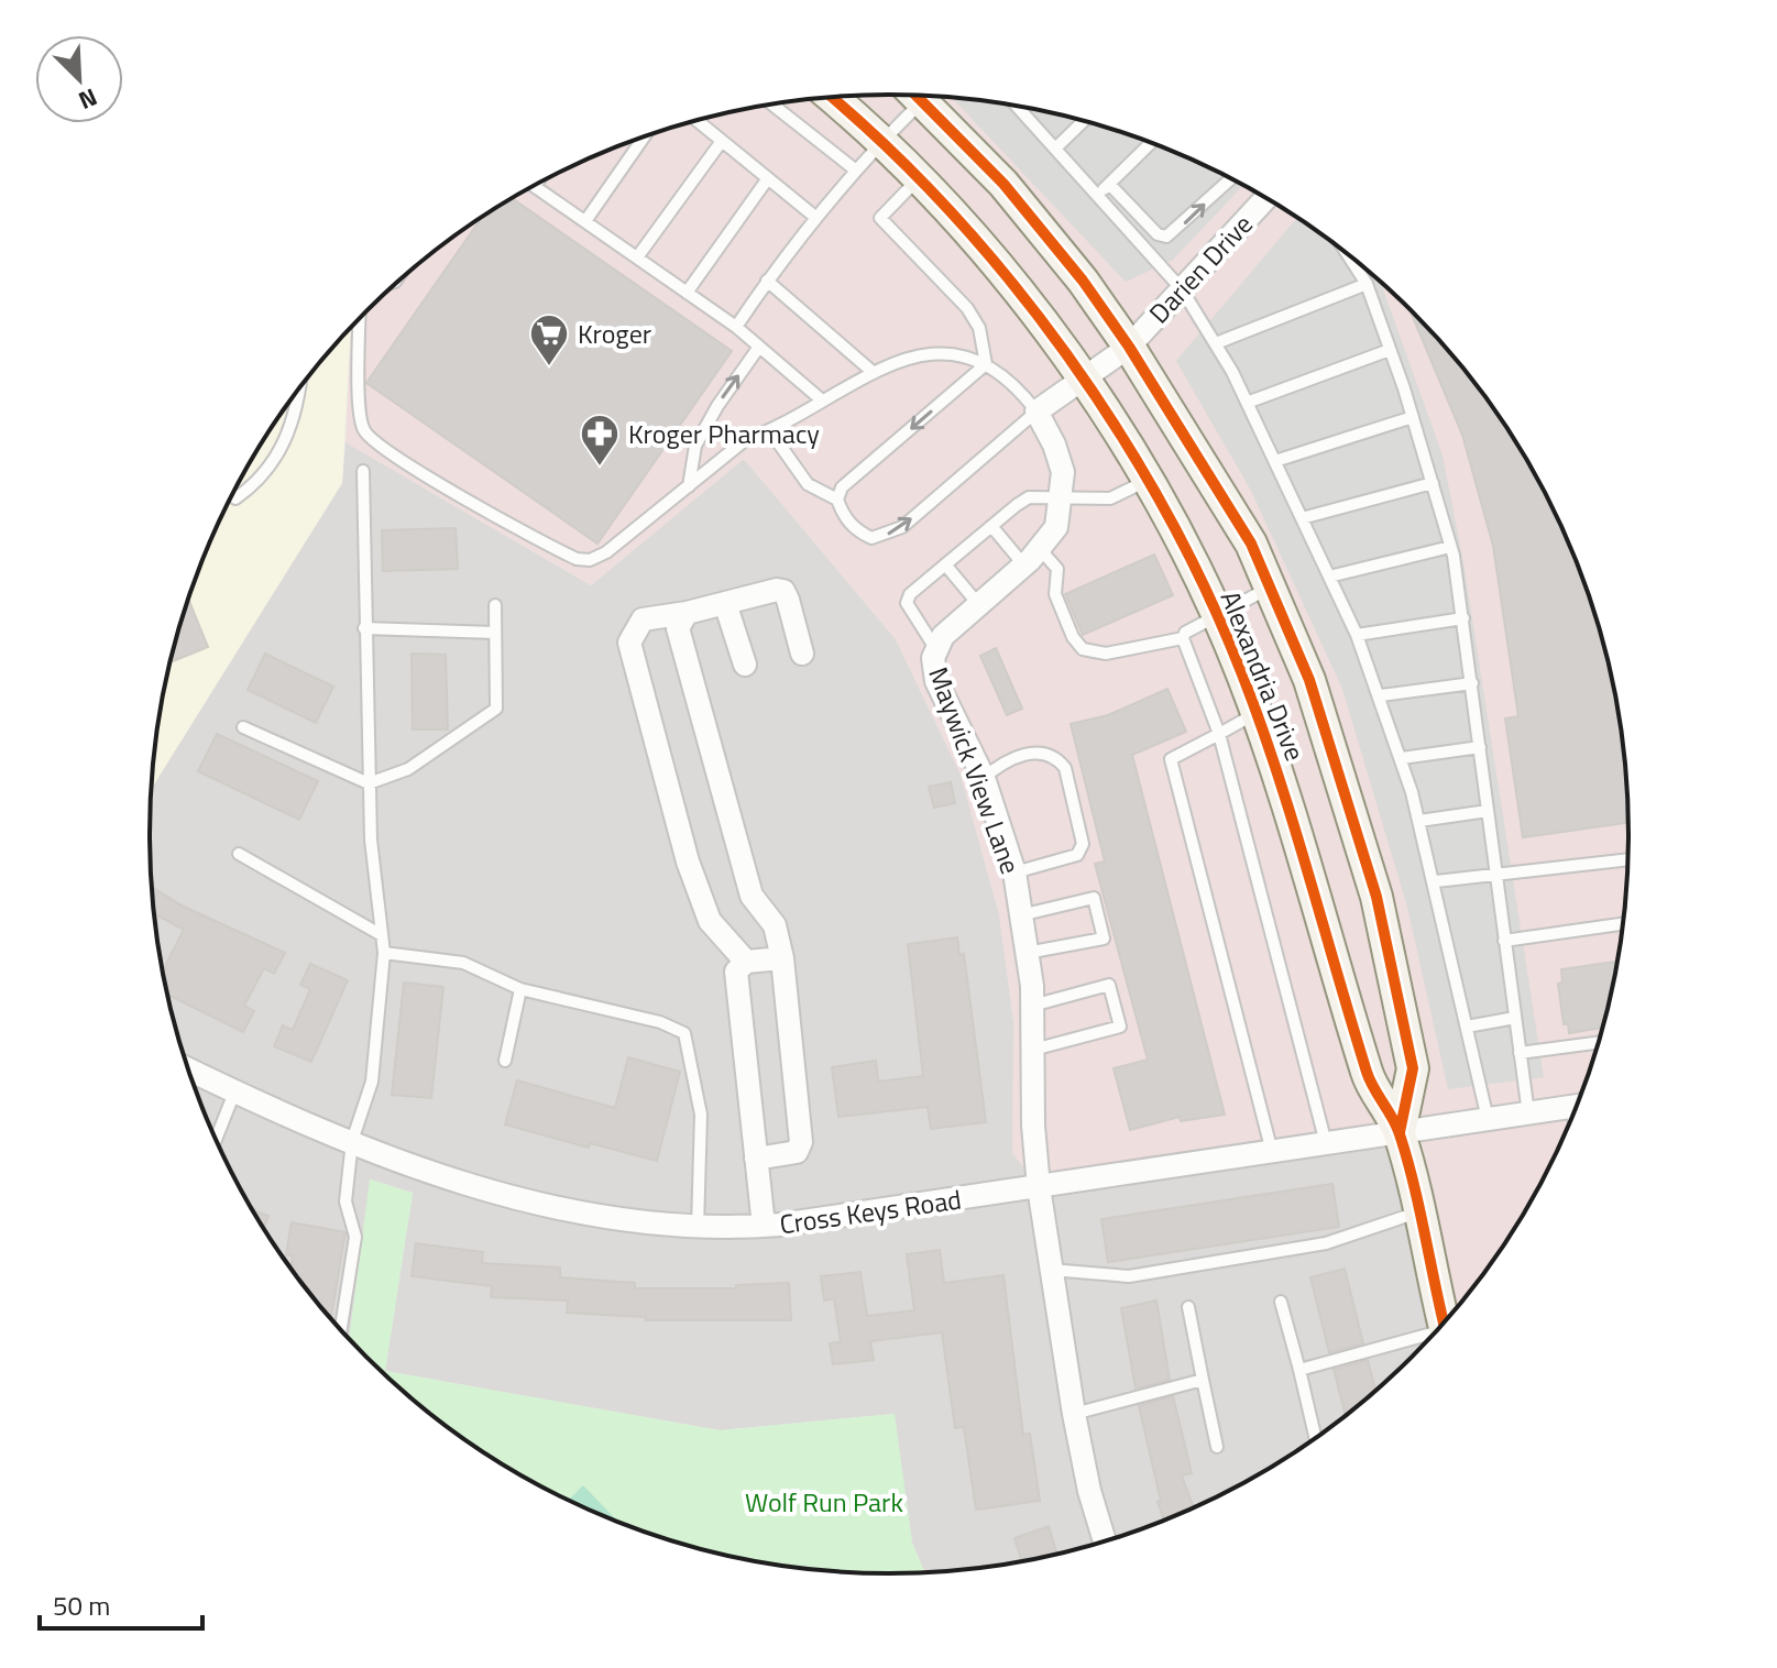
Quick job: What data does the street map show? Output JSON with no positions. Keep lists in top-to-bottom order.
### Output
{
  "streets": {
    "main road": ["Alexandria Drive"],
    "street": ["Darien Drive", "Maywick View Lane", "Cross Keys Road"]
  },
  "crossings": [
    ["Darien Drive", "Alexandria Drive"],
    ["Alexandria Drive", "Cross Keys Road"],
    ["Maywick View Lane", "Cross Keys Road"]
  ],
  "parks": ["Wolf Run Park"],
  "places": {
    "supermarket": ["Kroger"],
    "pharmacy": ["Kroger Pharmacy"]
  },
  "scale_bar": "50 m",
  "north": "bottom right"
}
